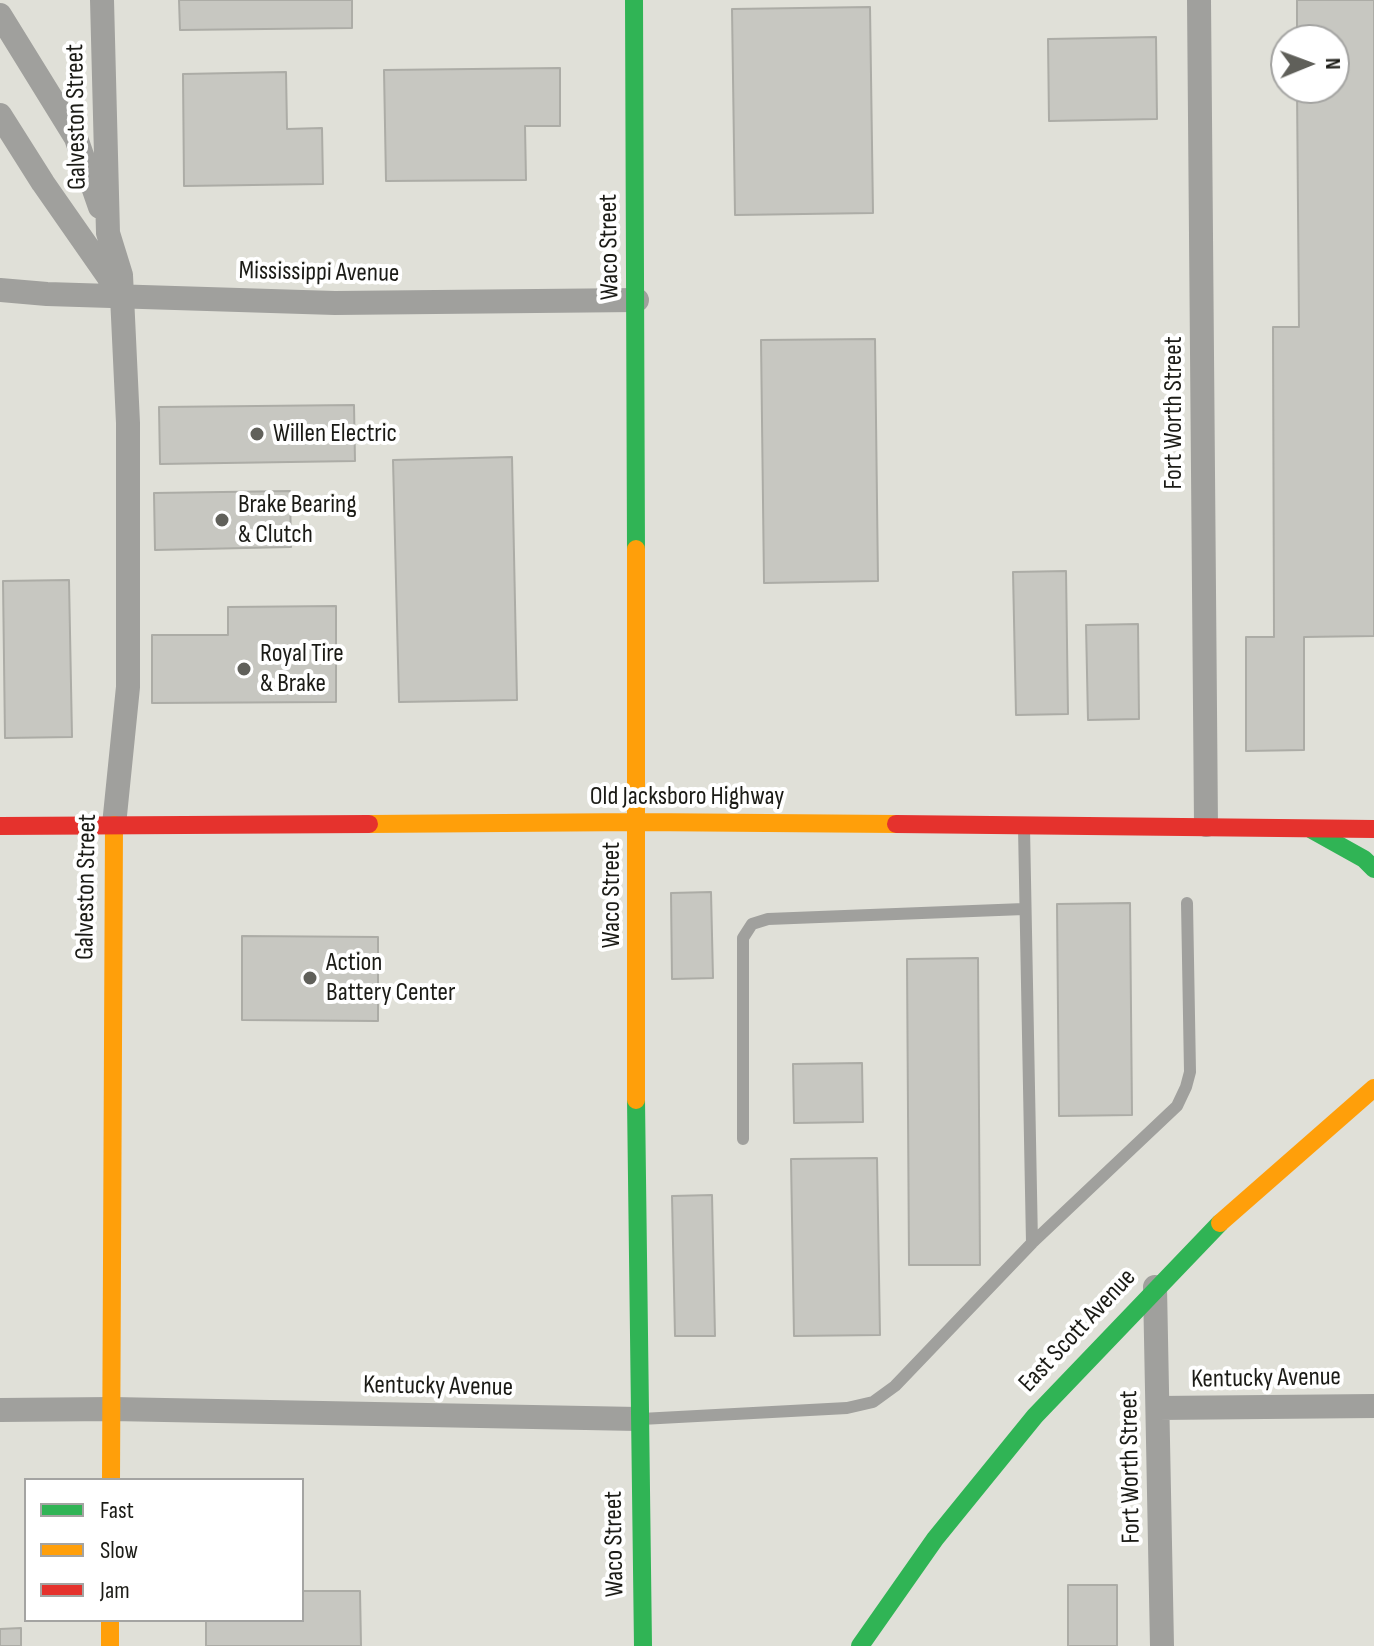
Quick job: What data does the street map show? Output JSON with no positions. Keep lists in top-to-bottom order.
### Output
{
  "streets": {
    "main road": [
      "Galveston Street",
      "Waco Street",
      "Old Jacksboro Highway",
      "East Scott Avenue"
    ],
    "street": ["Mississippi Avenue", "Fort Worth Street", "Kentucky Avenue"]
  },
  "crossings": [
    ["Galveston Street", "Mississippi Avenue"],
    ["Galveston Street", "Old Jacksboro Highway"],
    ["Galveston Street", "Kentucky Avenue"],
    ["Waco Street", "Mississippi Avenue"],
    ["Waco Street", "Old Jacksboro Highway"],
    ["Waco Street", "Kentucky Avenue"],
    ["Fort Worth Street", "Old Jacksboro Highway"],
    ["Fort Worth Street", "East Scott Avenue"],
    ["Fort Worth Street", "Kentucky Avenue"]
  ],
  "places": [
    "Willen Electric",
    "Brake Bearing & Clutch",
    "Royal Tire & Brake",
    "Action Battery Center"
  ],
  "legend": ["Fast", "Slow", "Jam"],
  "north": "right"
}
